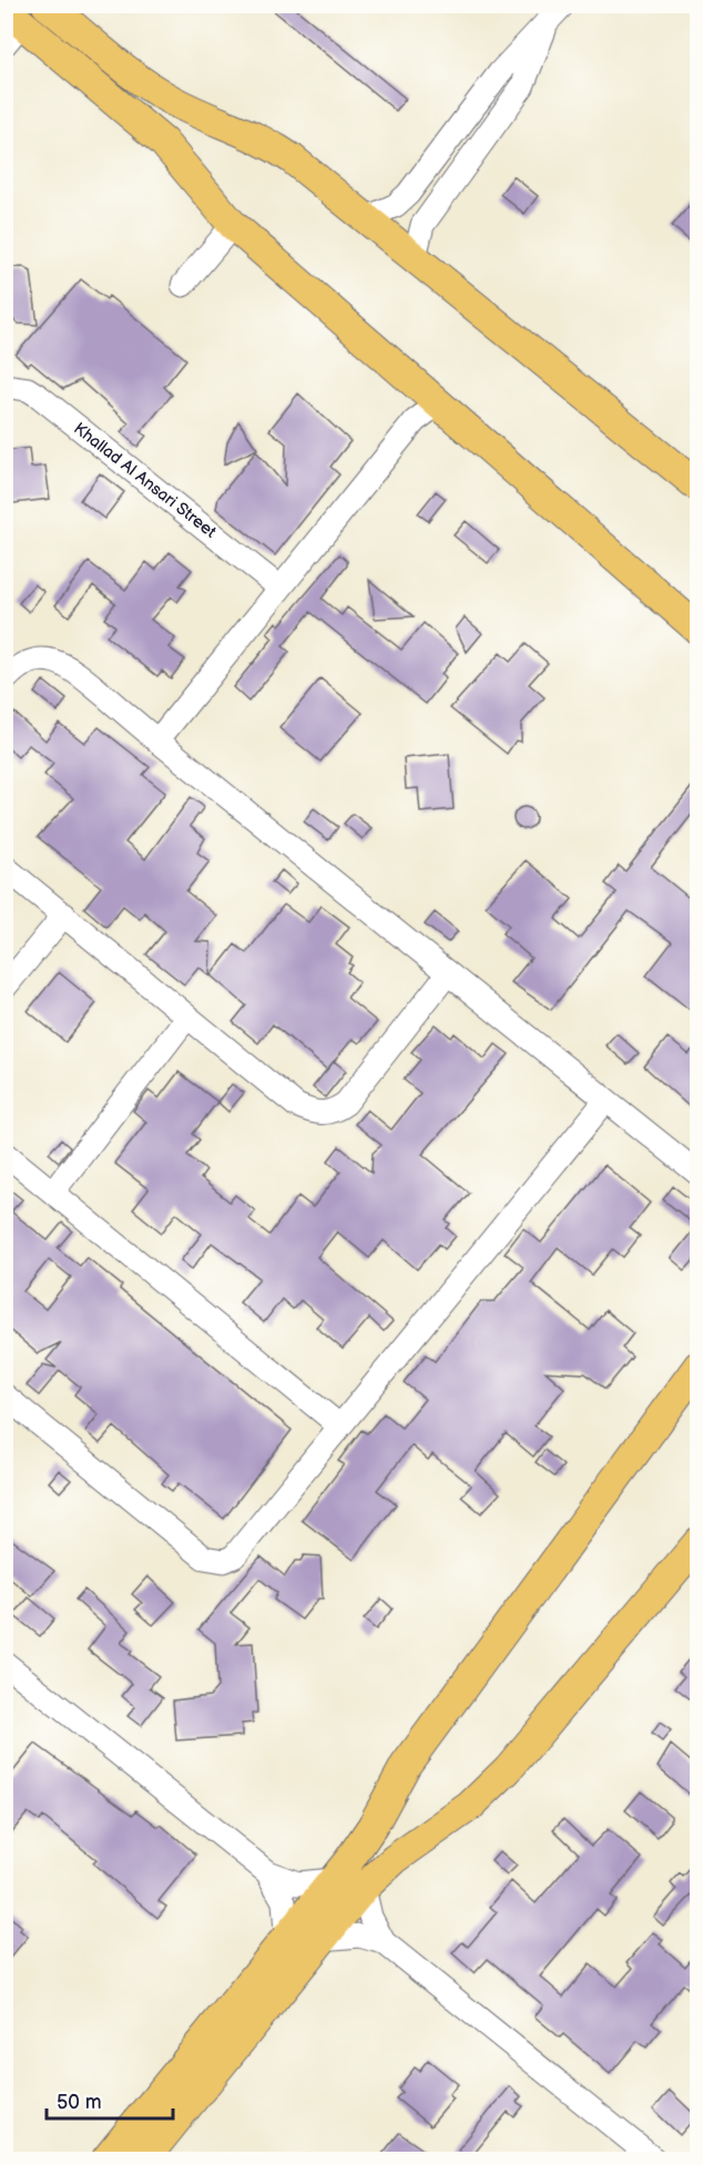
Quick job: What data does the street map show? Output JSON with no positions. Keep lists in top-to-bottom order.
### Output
{
  "streets": {
    "street": ["Khallad Al Ansari Street"]
  },
  "scale_bar": "50 m"
}
